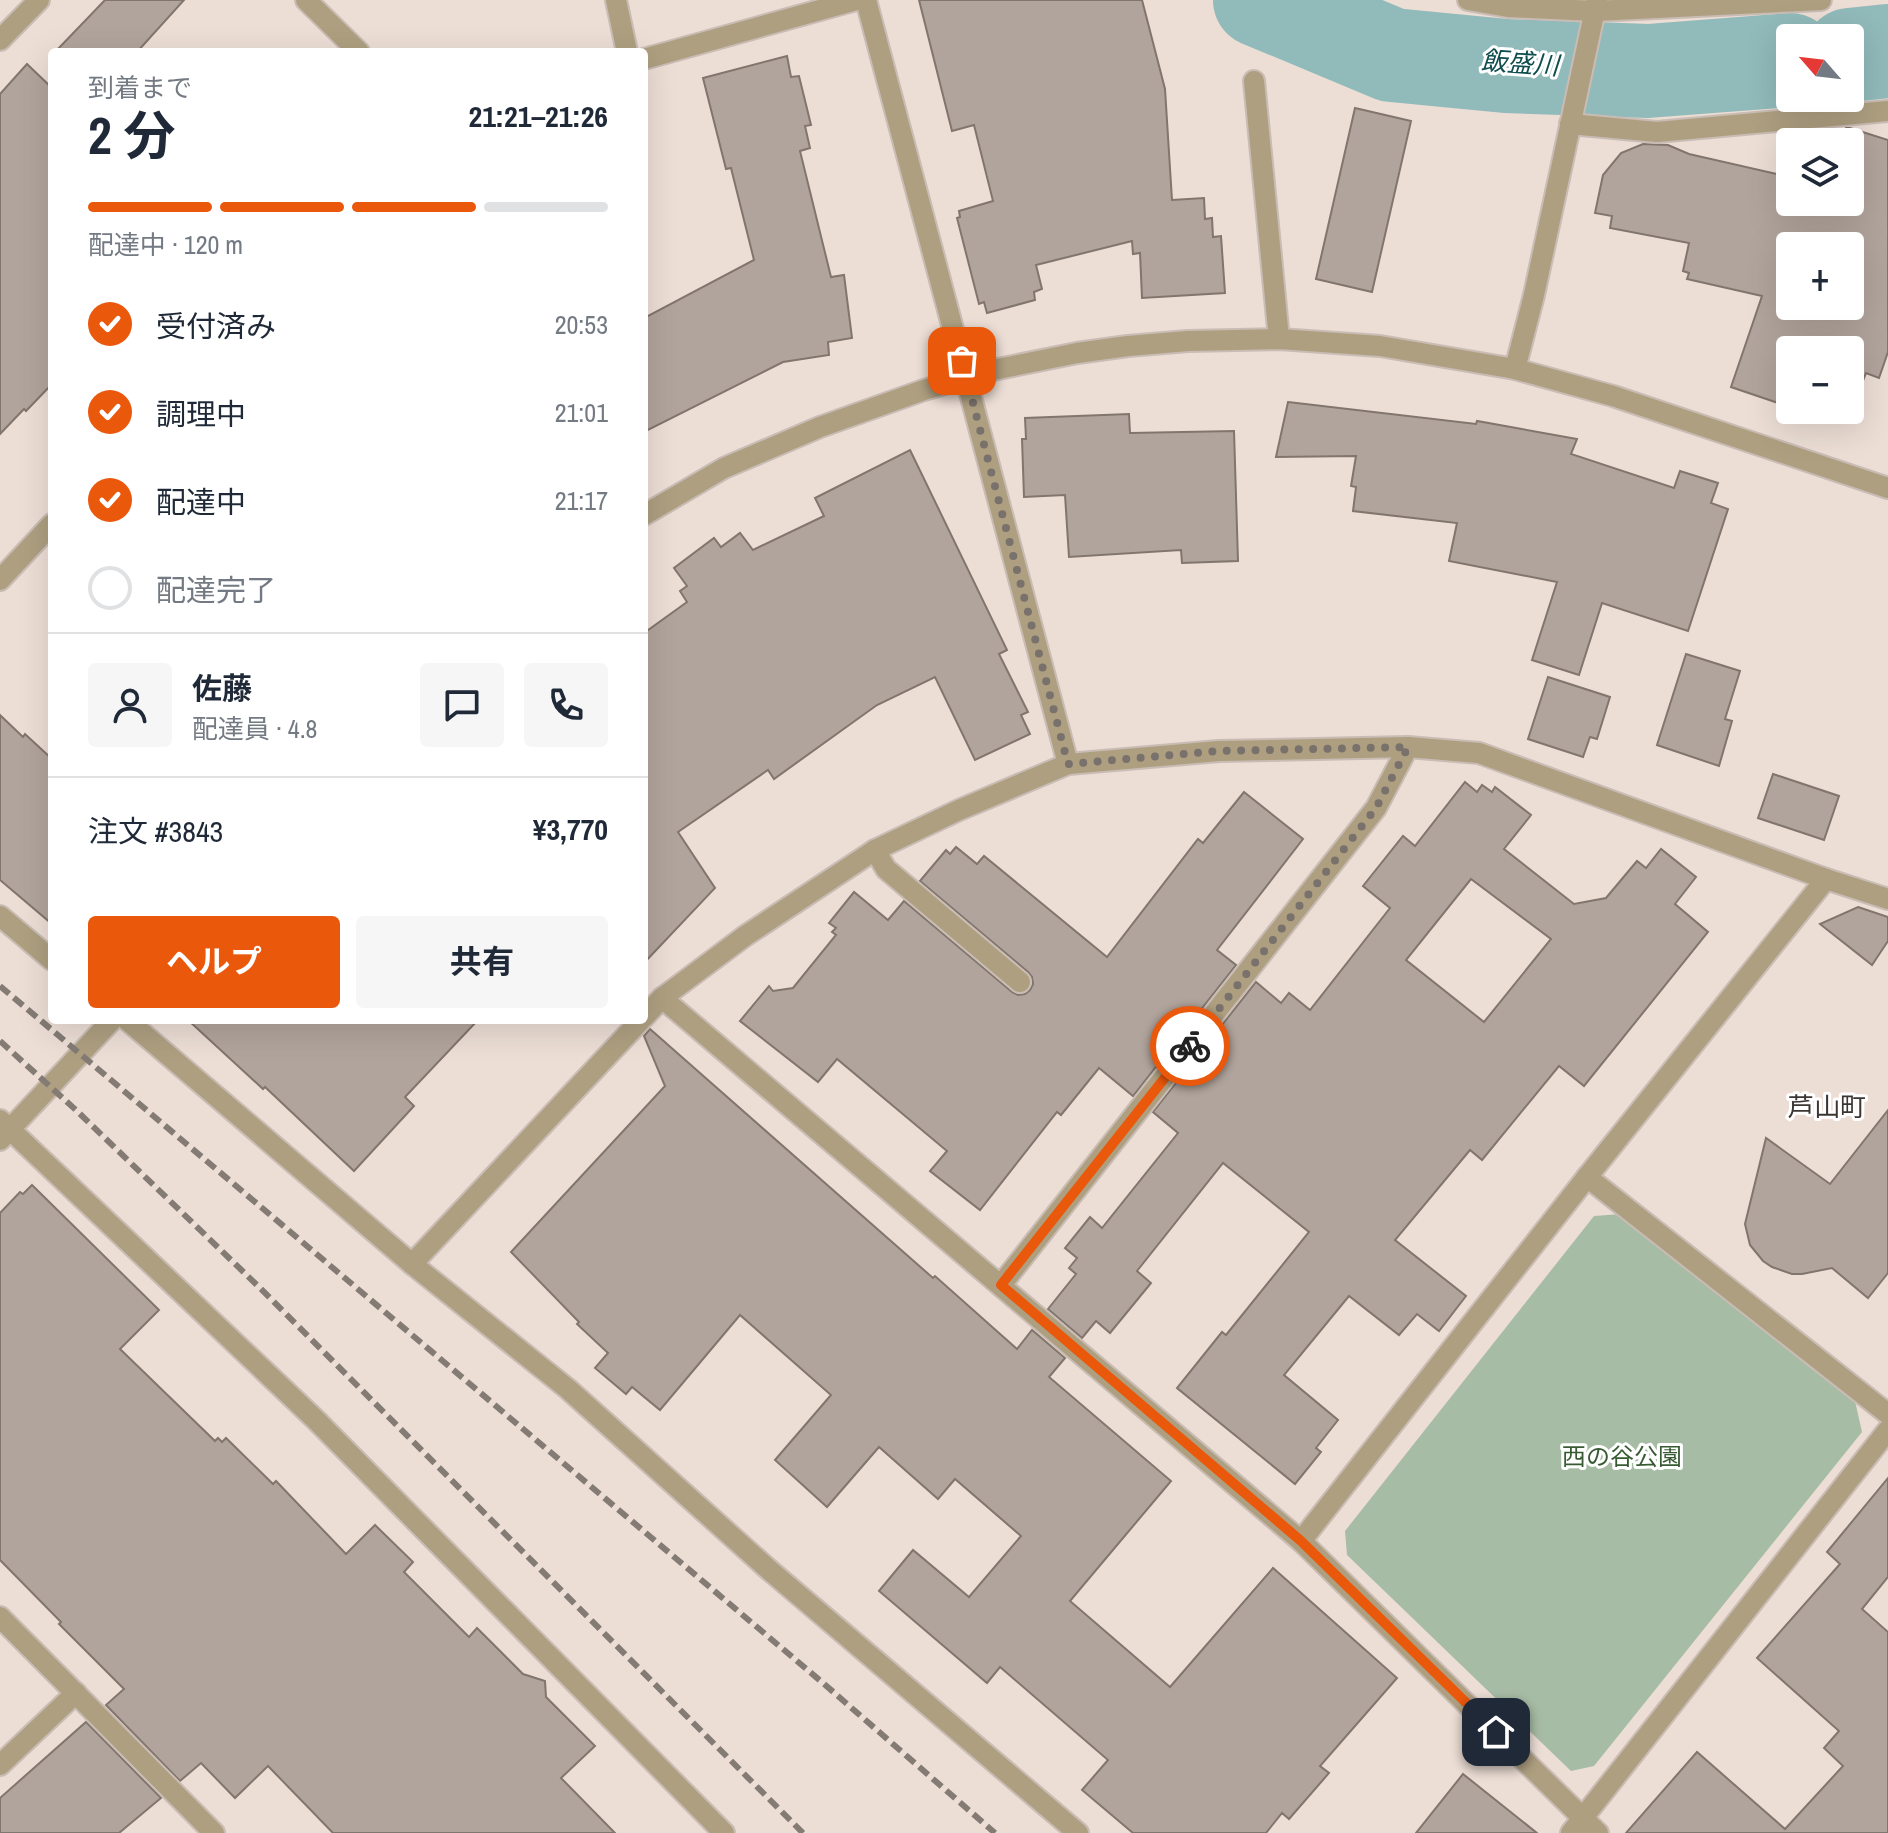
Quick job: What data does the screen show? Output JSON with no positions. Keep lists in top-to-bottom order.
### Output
{
  "districts": ["芦山町"],
  "water": ["飯盛川"],
  "parks": ["西の谷公園"],
  "north": "top left",
  "page": {
    "map_buttons": ["+", "−"],
    "heading": ["2 分", "到着まで", "21:21–21:26"],
    "panel": [
      "佐藤",
      "配達員 · 4.8",
      "注文 #3843",
      "¥3,770"
    ],
    "bar": "配達中 · 120 m",
    "list": [
      ["受付済み", "20:53"],
      ["調理中", "21:01"],
      ["配達中", "21:17"],
      "配達完了"
    ],
    "buttons": ["ヘルプ", "共有"]
  }
}
